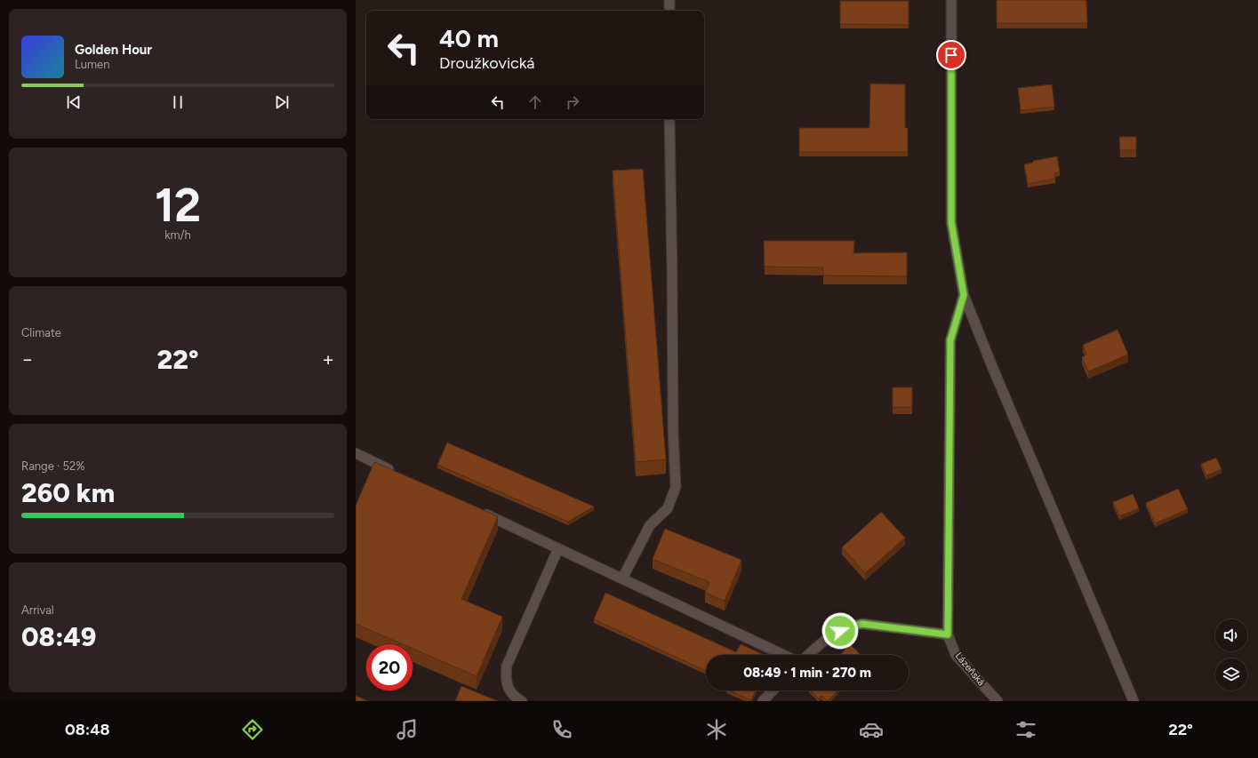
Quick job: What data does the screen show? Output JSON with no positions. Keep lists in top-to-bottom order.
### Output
{
  "streets": {
    "street": ["Lázeňská"]
  },
  "page": {
    "turn": ["40 m", "Droužkovická"],
    "song": ["Golden Hour", "Lumen"],
    "tile": [
      ["12", "km/h"],
      "Climate",
      ["Range · 52%", "260 km"],
      ["Arrival", "08:49"]
    ],
    "heat": ["−", "22°", "+"],
    "limit": "20",
    "trip": "08:49 · 1 min · 270 m",
    "tabs": ["08:48", "22°"]
  }
}
